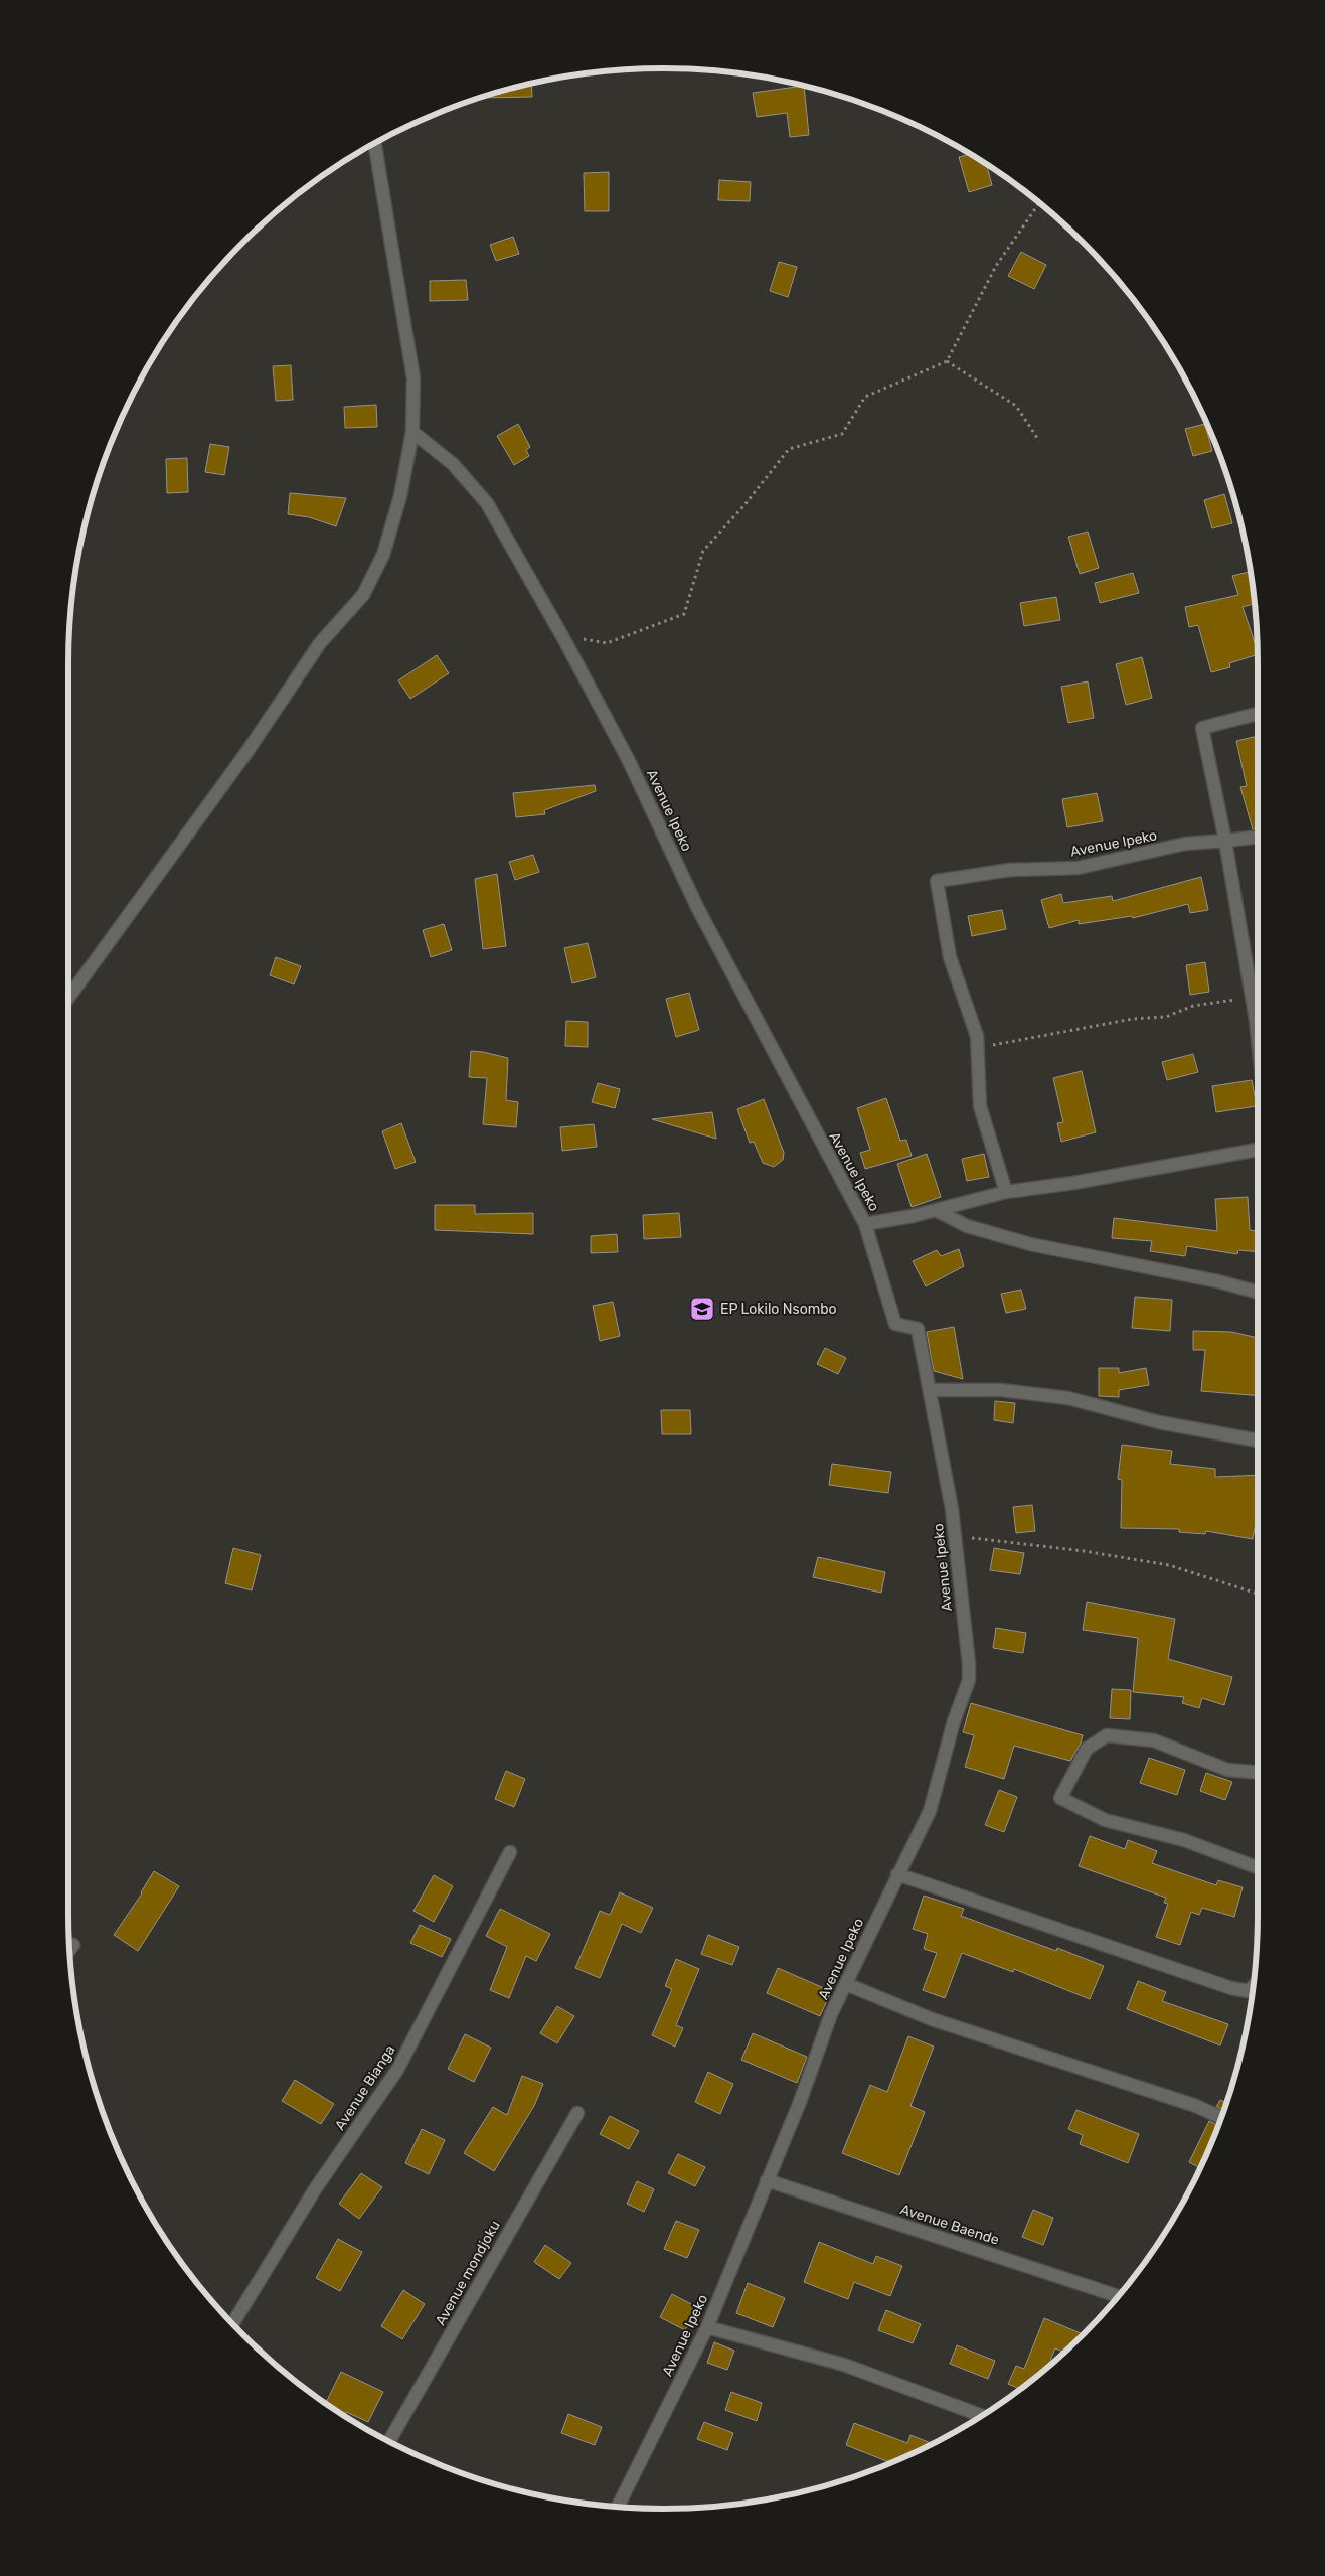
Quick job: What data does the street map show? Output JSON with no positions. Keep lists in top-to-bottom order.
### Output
{
  "streets": {
    "street": [
      "Avenue Ipeko",
      "Avenue Bianga",
      "Avenue Baende",
      "Avenue mondjoku"
    ]
  },
  "crossings": [
    ["Avenue Ipeko", "Avenue Baende"]
  ],
  "places": {
    "school or university": ["EP Lokilo Nsombo"]
  }
}
